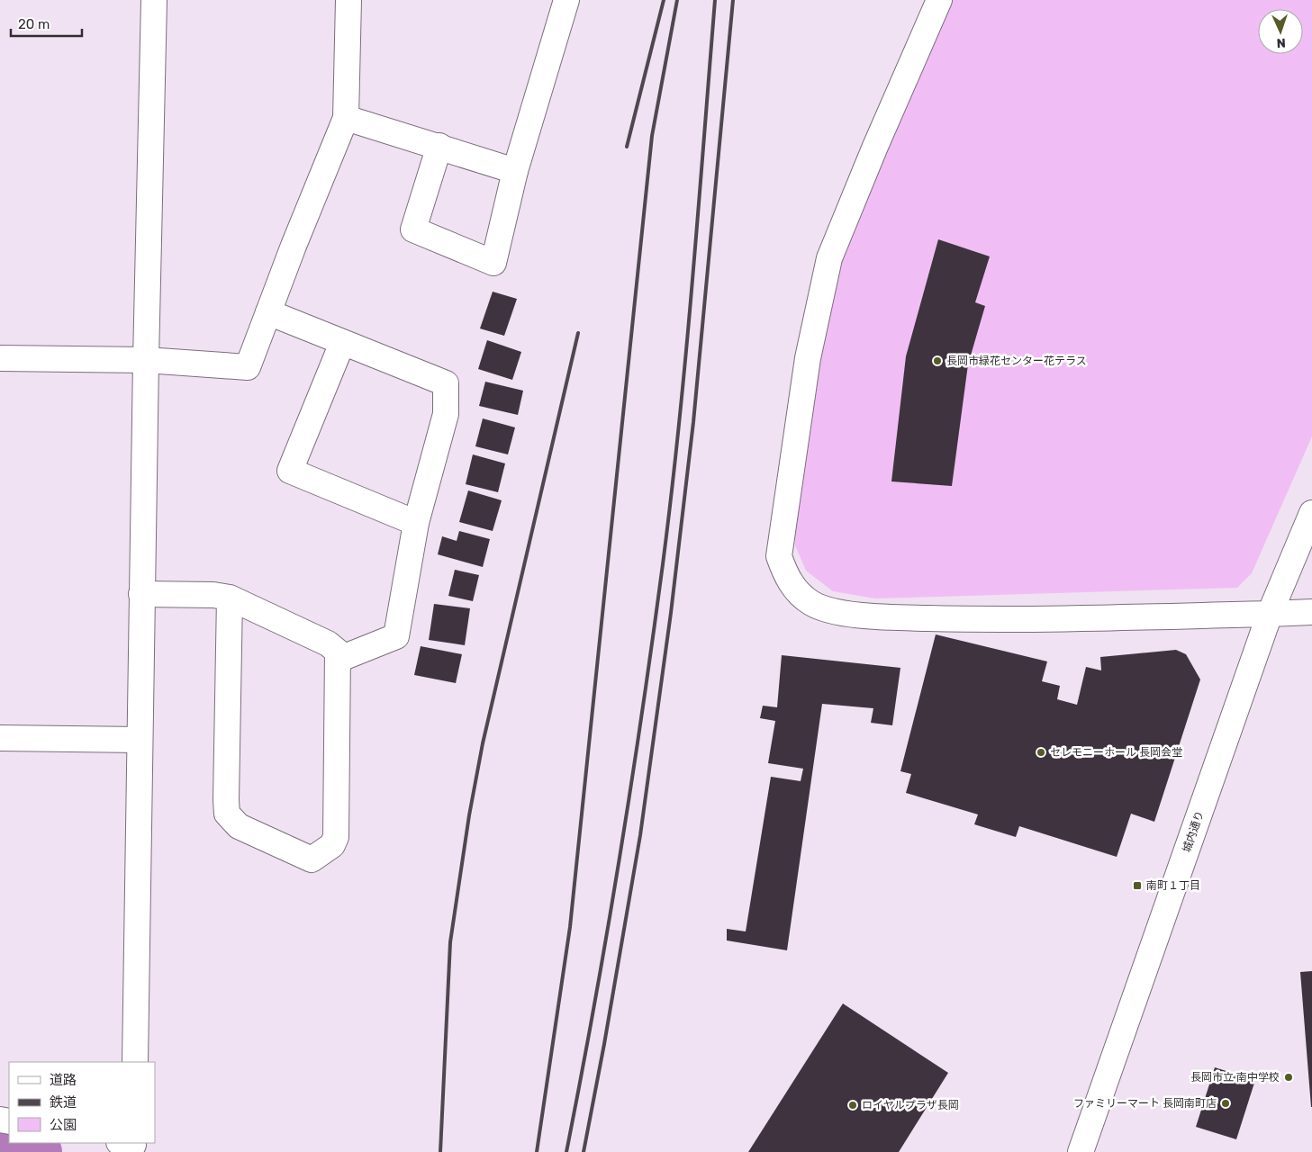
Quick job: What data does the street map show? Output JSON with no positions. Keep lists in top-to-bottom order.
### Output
{
  "streets": {
    "street": ["城内通り"]
  },
  "places": {
    "other": [
      "長岡市緑花センター花テラス",
      "セレモニーホール 長岡会堂",
      "長岡市立 南中学校",
      "ファミリーマート 長岡南町店",
      "ロイヤルプラザ長岡"
    ],
    "transit": ["南町１丁目"]
  },
  "legend": ["道路", "鉄道", "公園"],
  "scale_bar": "20 m",
  "north": "bottom"
}
